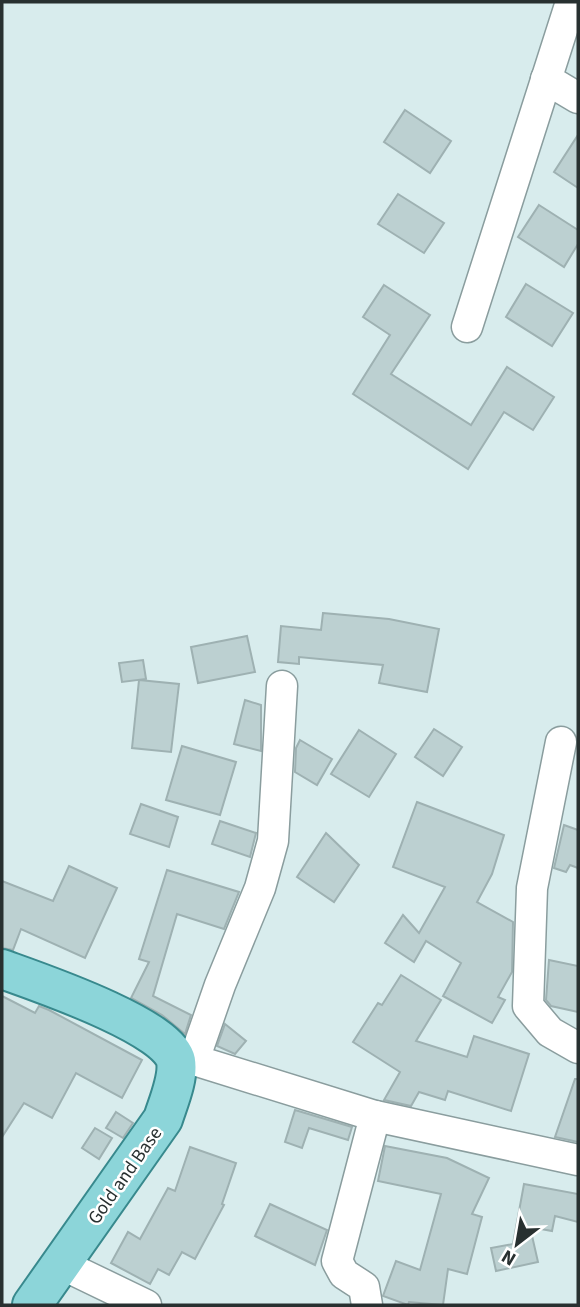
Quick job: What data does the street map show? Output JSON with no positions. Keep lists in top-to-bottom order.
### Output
{
  "streets": {
    "main road": ["Gold and Base"]
  },
  "north": "bottom left"
}
